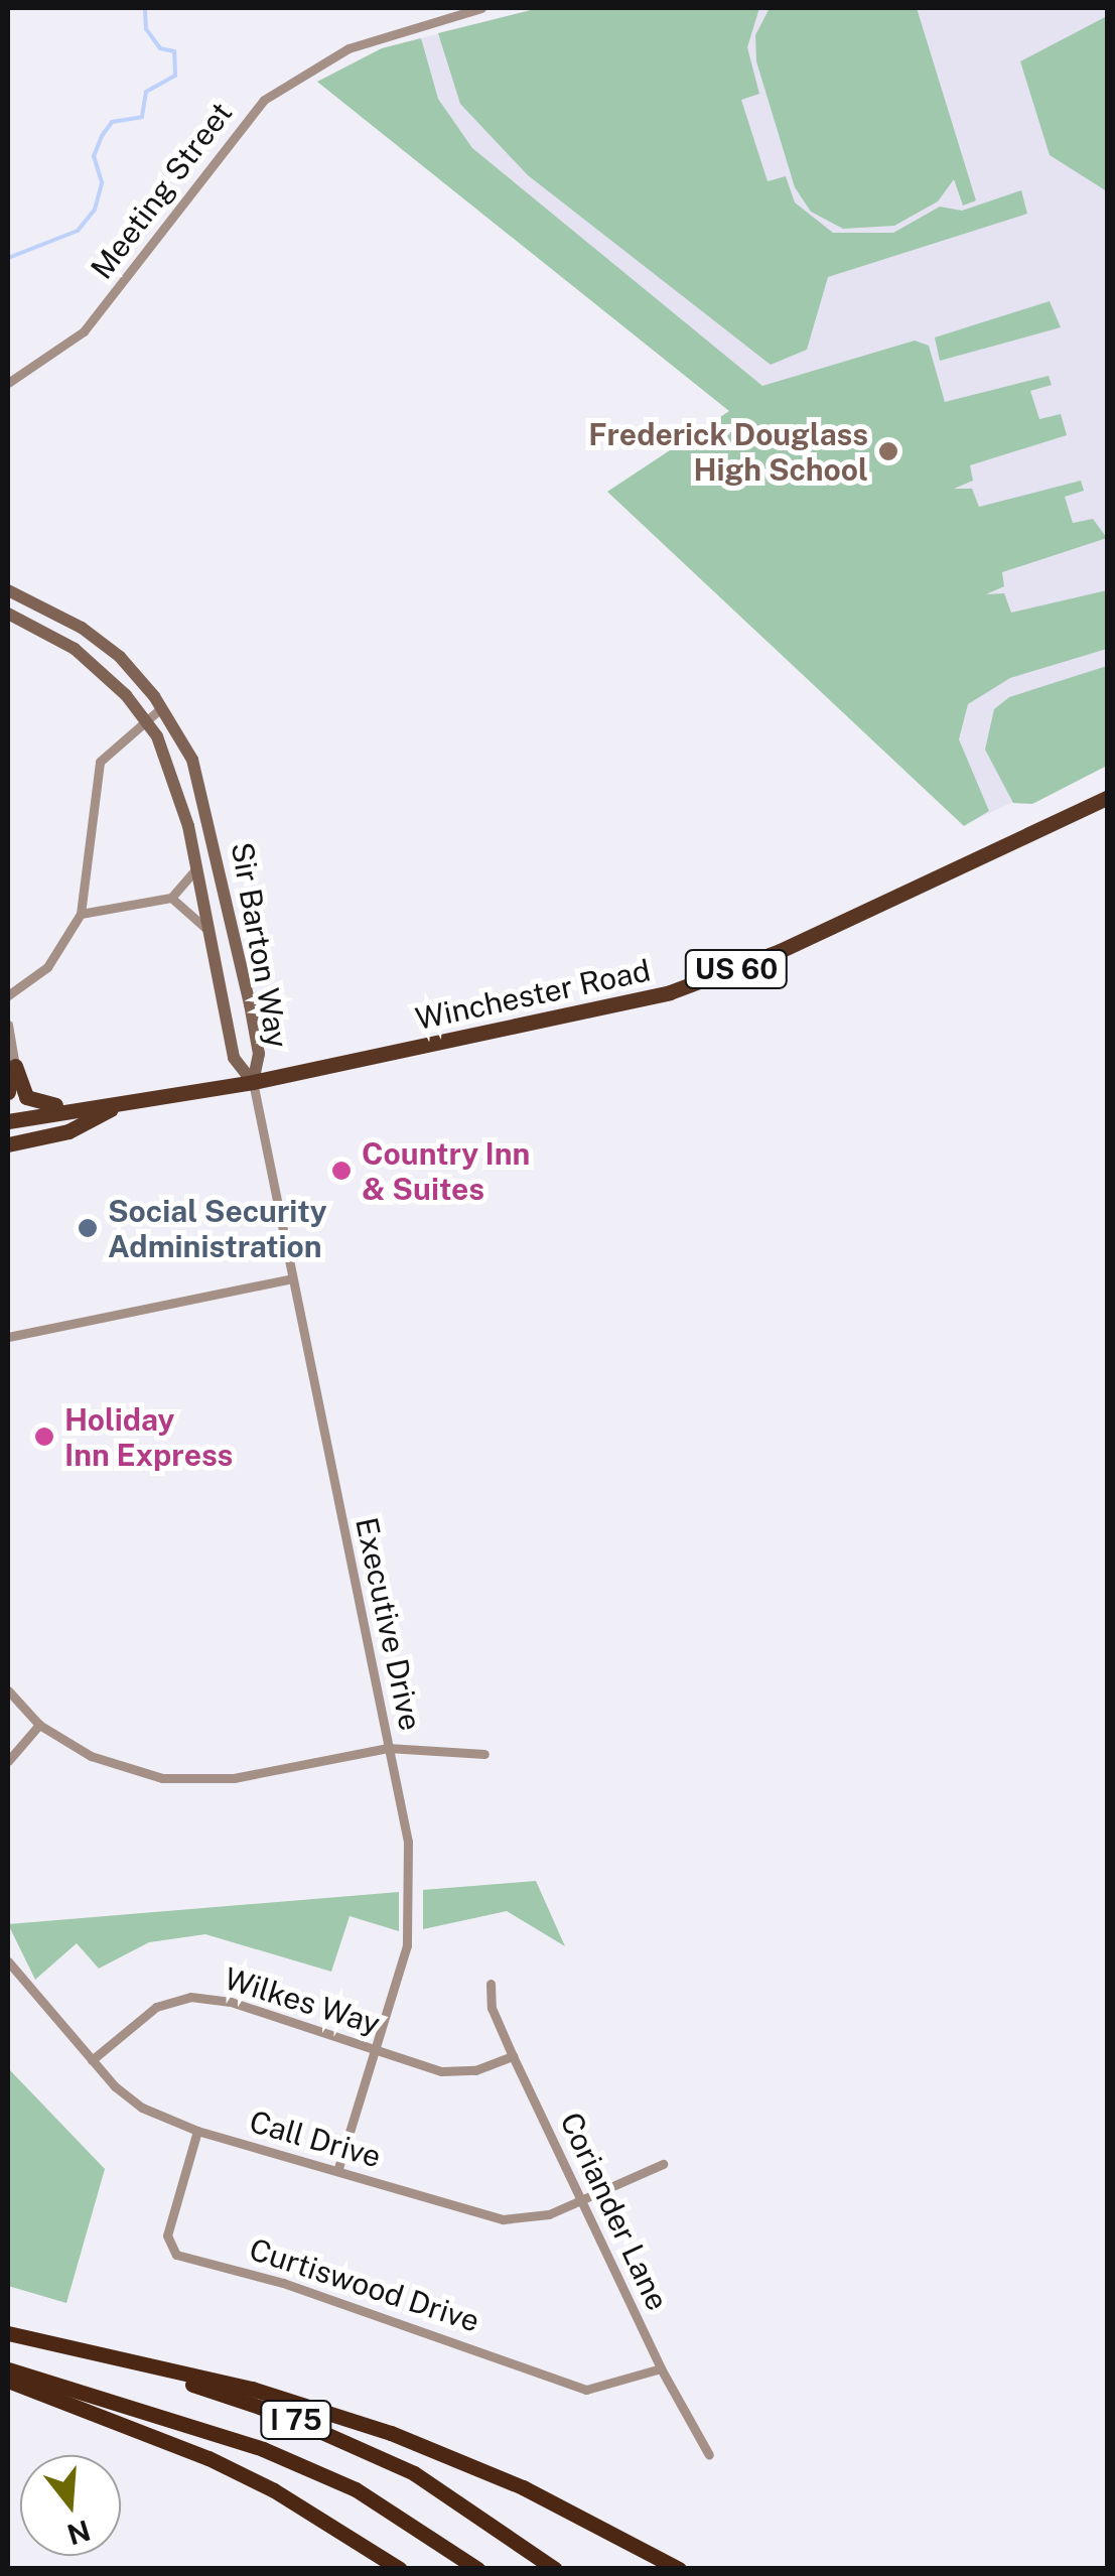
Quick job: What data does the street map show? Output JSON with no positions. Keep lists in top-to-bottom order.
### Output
{
  "streets": {
    "highway": ["US 60", "Winchester Road", "I 75"],
    "main road": ["Sir Barton Way"],
    "street": [
      "Meeting Street",
      "Executive Drive",
      "Wilkes Way",
      "Call Drive",
      "Coriander Lane",
      "Curtiswood Drive"
    ]
  },
  "crossings": [
    ["Sir Barton Way", "Winchester Road"],
    ["Sir Barton Way", "Executive Drive"],
    ["Winchester Road", "Executive Drive"],
    ["Executive Drive", "Wilkes Way"],
    ["Executive Drive", "Call Drive"],
    ["Wilkes Way", "Call Drive"],
    ["Wilkes Way", "Coriander Lane"],
    ["Call Drive", "Coriander Lane"],
    ["Call Drive", "Curtiswood Drive"],
    ["Coriander Lane", "Curtiswood Drive"]
  ],
  "places": [
    "Frederick Douglass High School",
    "Country Inn & Suites",
    "Social Security Administration",
    "Holiday Inn Express"
  ],
  "north": "bottom"
}
